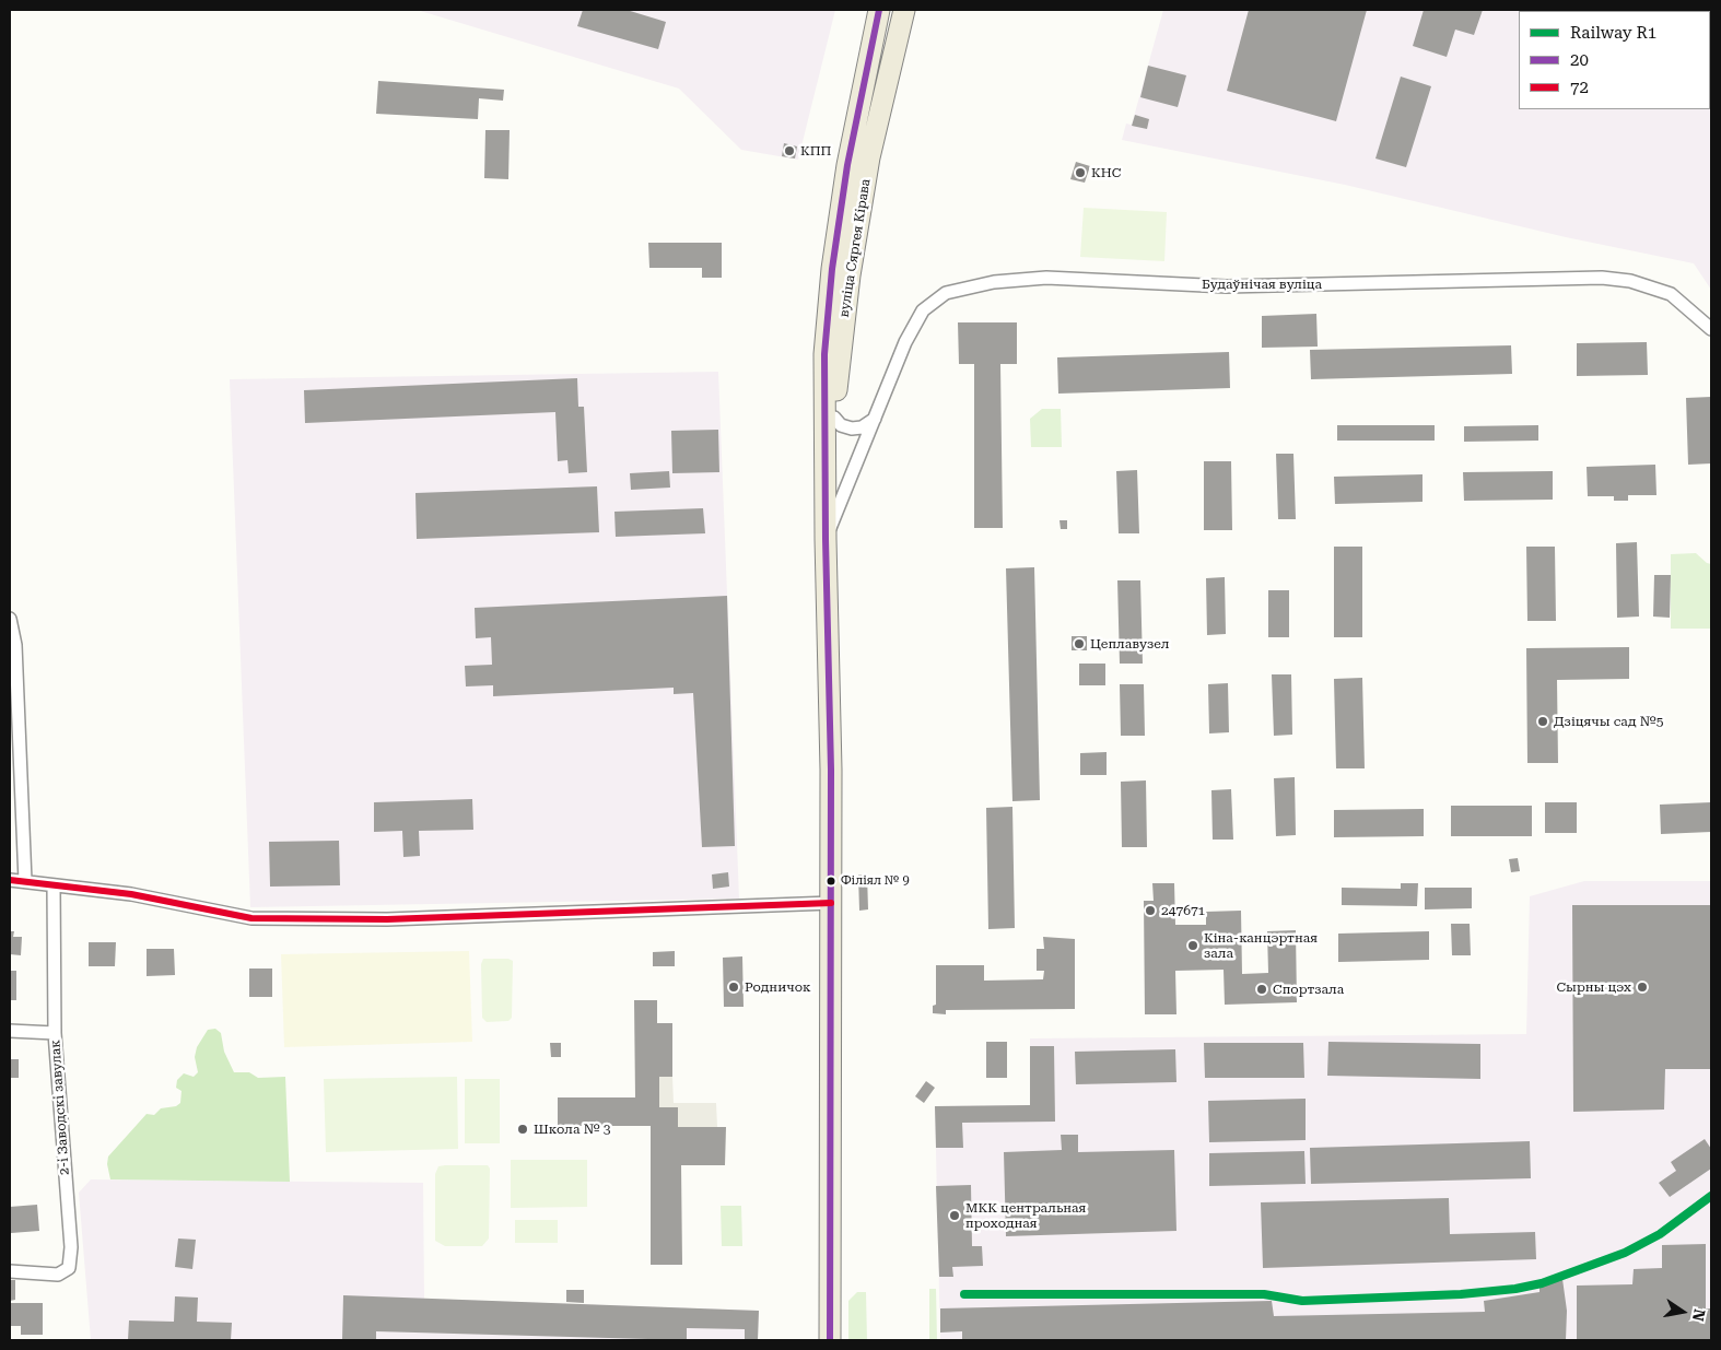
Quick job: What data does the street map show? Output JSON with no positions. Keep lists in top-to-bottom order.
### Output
{
  "streets": {
    "main road": ["вуліца Сяргея Кірава"],
    "street": ["Будаўнічая вуліца", "2-і Заводскі завулак"]
  },
  "crossings": [
    ["вуліца Сяргея Кірава", "Будаўнічая вуліца"]
  ],
  "places": [
    "КПП",
    "КНС",
    "Цеплавузел",
    "Дзіцячы сад №5",
    "Філіял № 9",
    "247671",
    "Кіна-канцэртная зала",
    "Родничок",
    "Сырны цэх",
    "Спортзала",
    "Школа № 3",
    "МКК центральная проходная"
  ],
  "lines": ["transit line 20", "transit line 72", "rail line R1"],
  "legend": ["Railway R1", "20", "72"],
  "north": "right"
}
